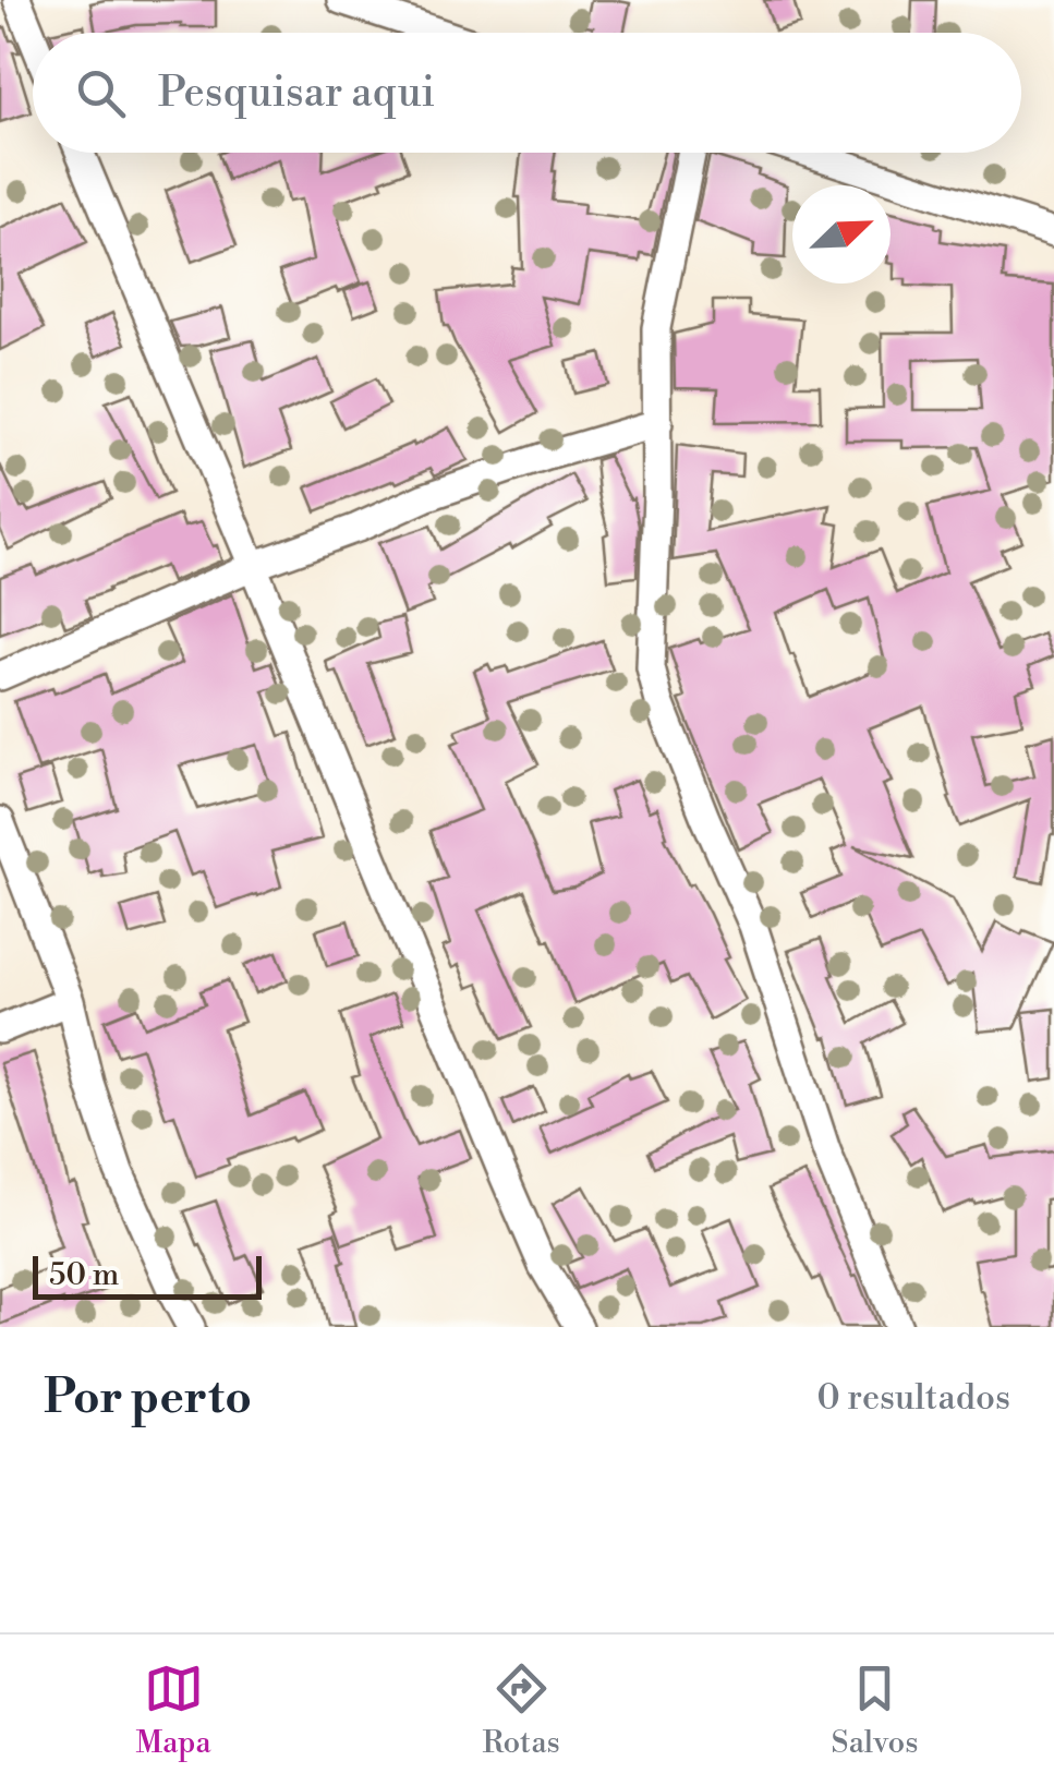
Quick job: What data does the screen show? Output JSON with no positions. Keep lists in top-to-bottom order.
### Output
{
  "scale_bar": "50 m",
  "north": "top right",
  "page": {
    "search": "Pesquisar aqui",
    "scale": "50 m",
    "heading": ["Por perto", "0 resultados"],
    "nav": ["Mapa", "Rotas", "Salvos"]
  }
}
